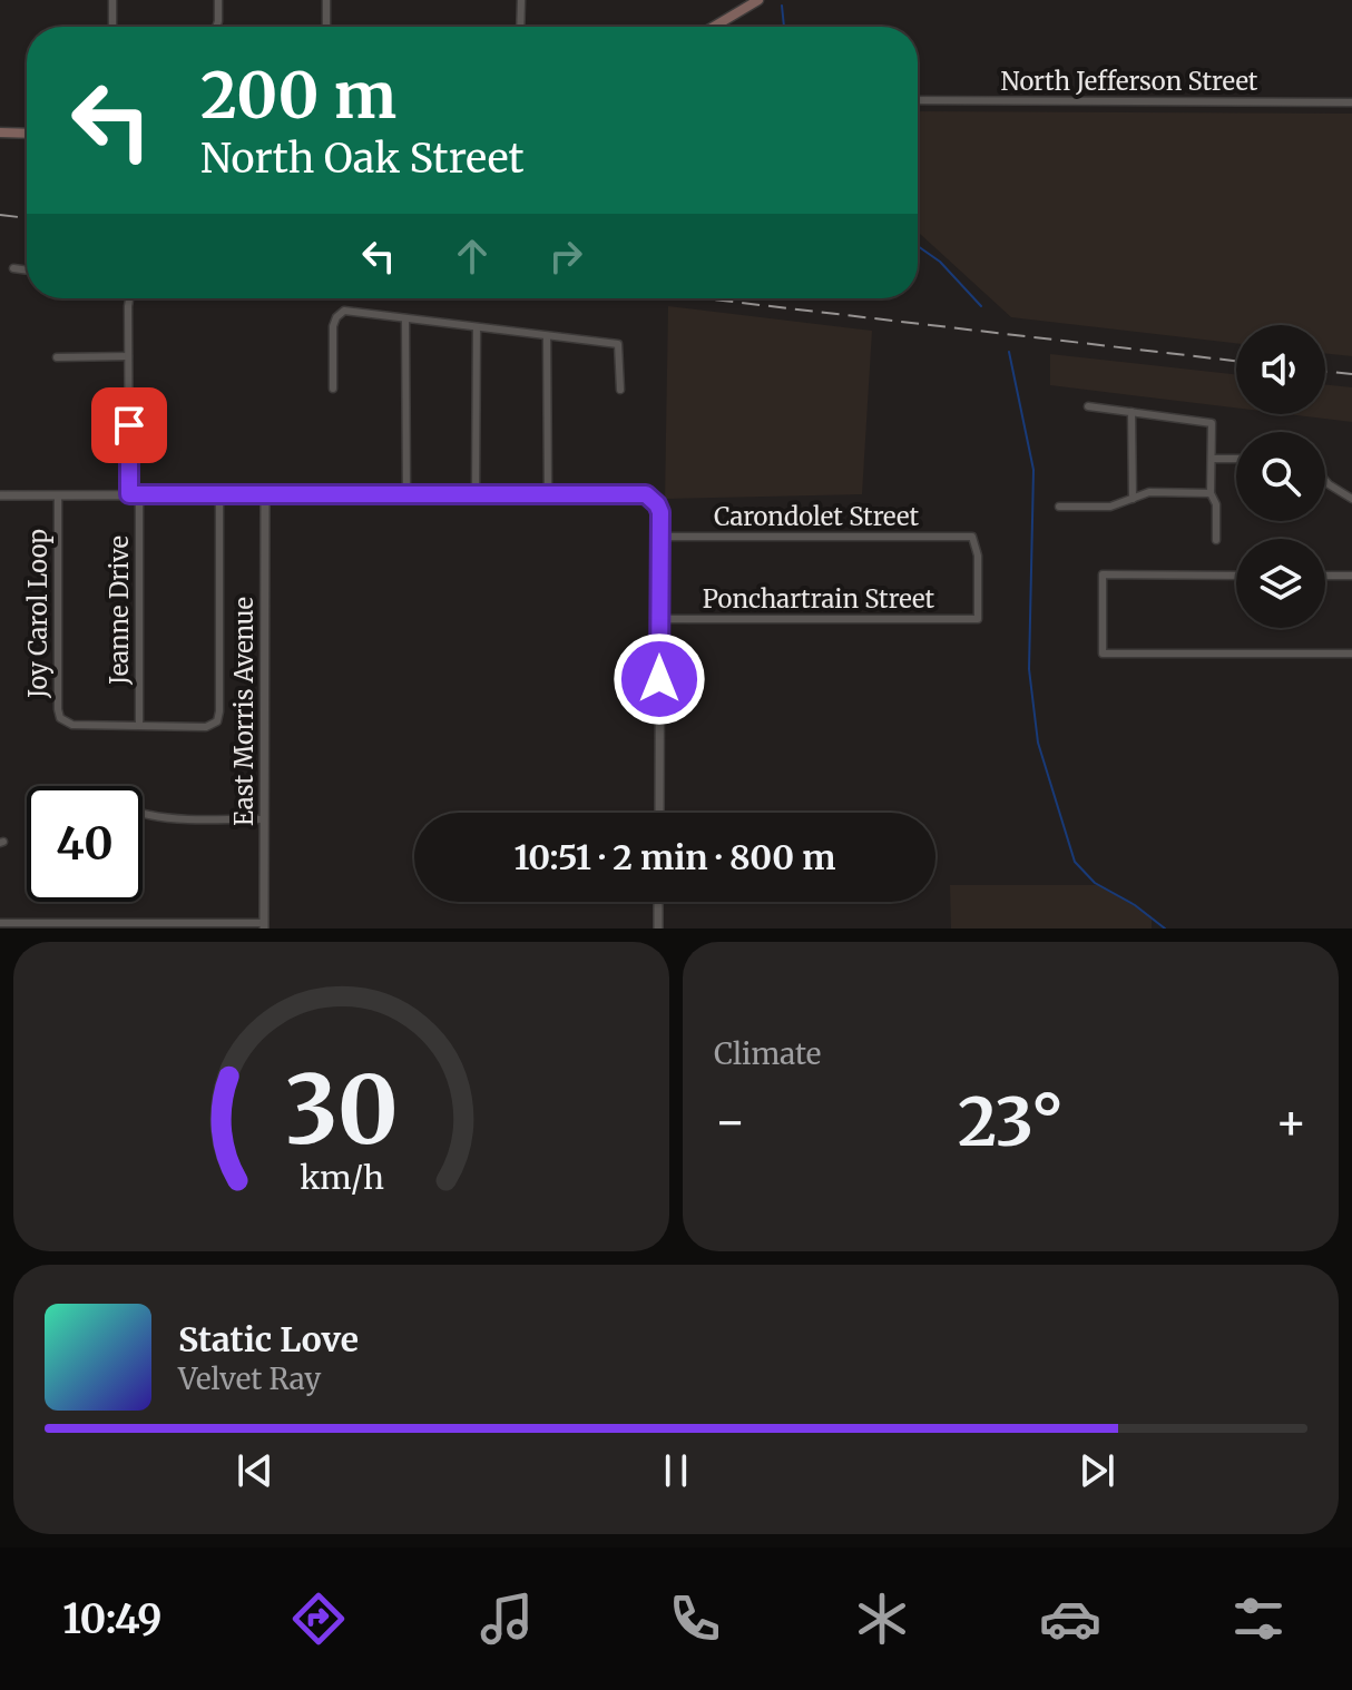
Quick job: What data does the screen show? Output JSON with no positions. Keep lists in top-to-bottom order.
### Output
{
  "streets": {
    "street": [
      "North Jefferson Street",
      "Carondolet Street",
      "Ponchartrain Street",
      "Jeanne Drive",
      "Joy Carol Loop",
      "East Morris Avenue"
    ]
  },
  "crossings": [
    ["Carondolet Street", "Ponchartrain Street"],
    ["Jeanne Drive", "Joy Carol Loop"]
  ],
  "page": {
    "turn": ["200 m", "North Oak Street"],
    "limit": "40",
    "trip": "10:51 · 2 min · 800 m",
    "tile": "Climate",
    "heat": ["−", "23°", "+"],
    "song": ["Static Love", "Velvet Ray"],
    "tabs": "10:49",
    "gauge": ["30", "km/h"]
  }
}
